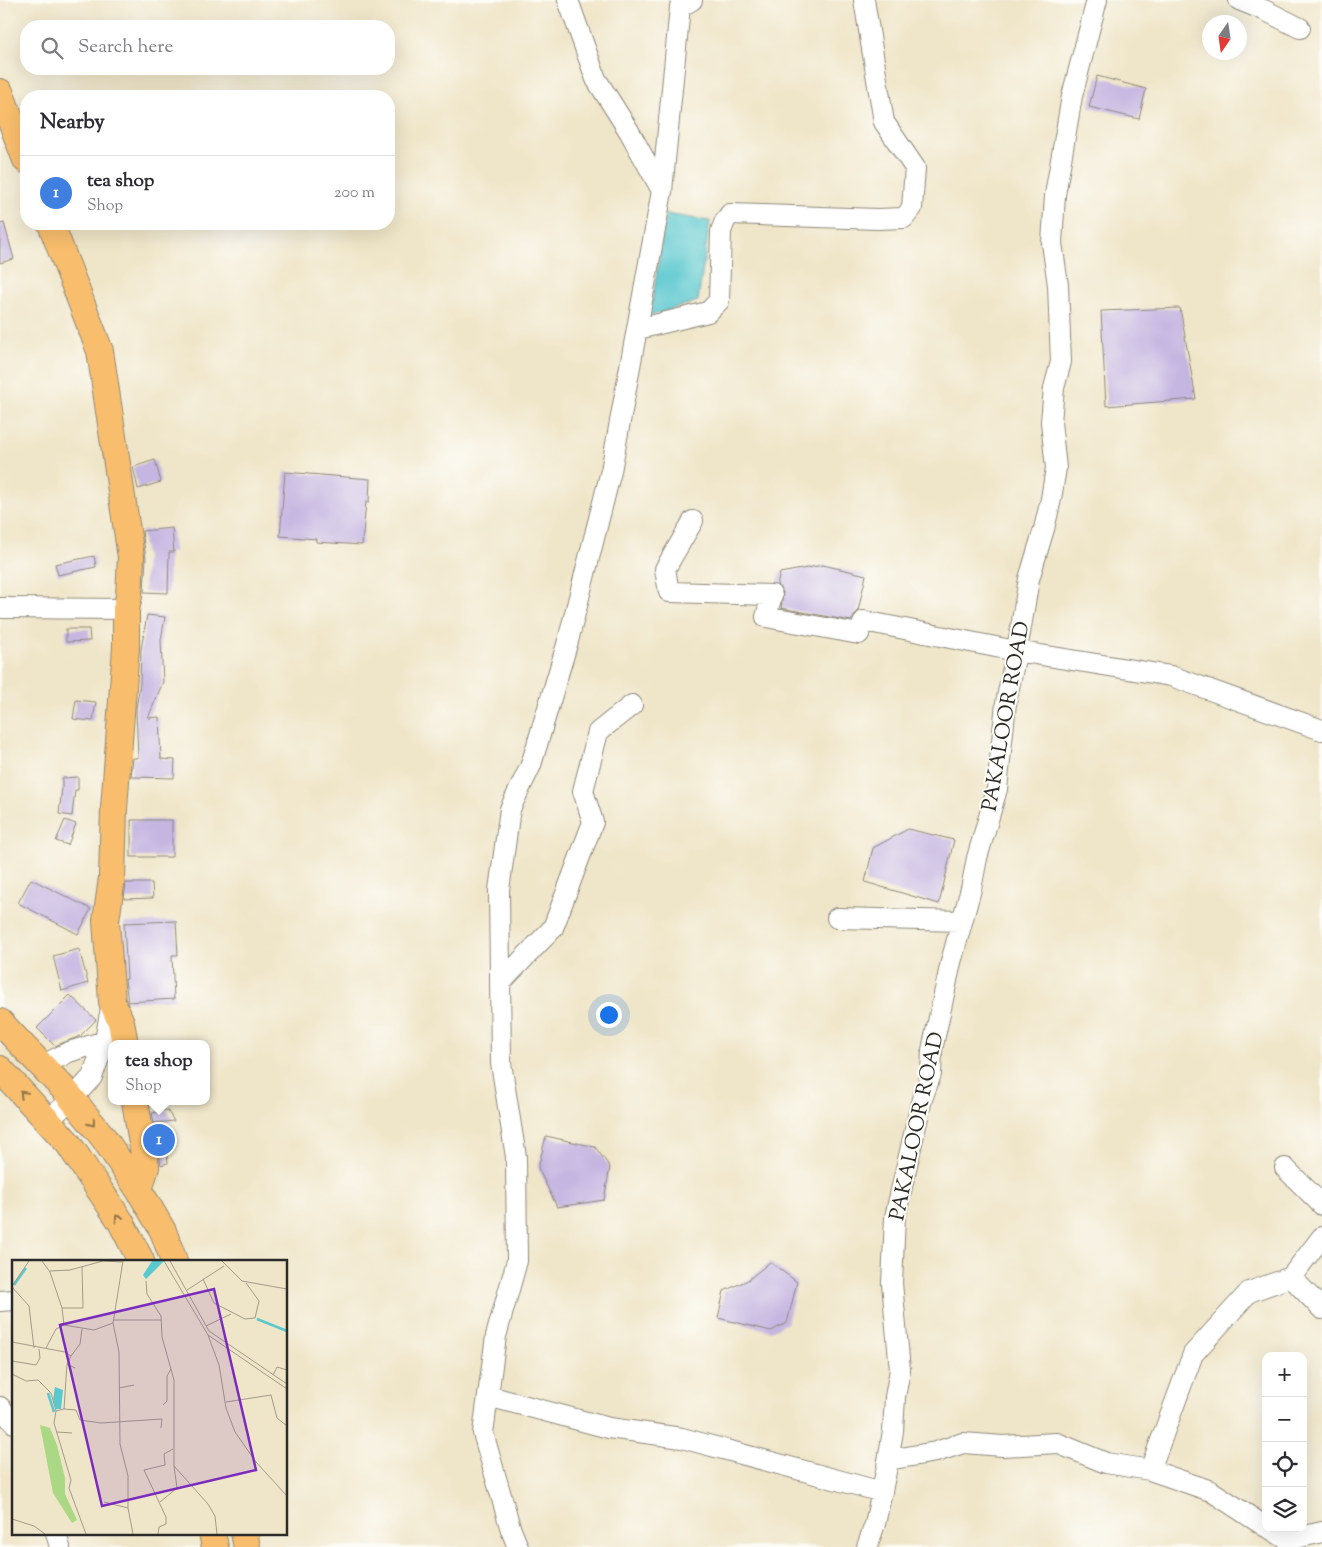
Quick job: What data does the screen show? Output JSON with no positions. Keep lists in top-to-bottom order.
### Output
{
  "streets": {
    "street": ["PAKALOOR ROAD"]
  },
  "north": "bottom",
  "page": {
    "search": "Search here",
    "heading": "Nearby",
    "list": [
      {
        "mark": "1",
        "name": "tea shop",
        "note": "Shop",
        "value": "200 m"
      }
    ],
    "popup": ["tea shop", "Shop"],
    "pins": "1",
    "map_buttons": ["+", "−"]
  }
}
